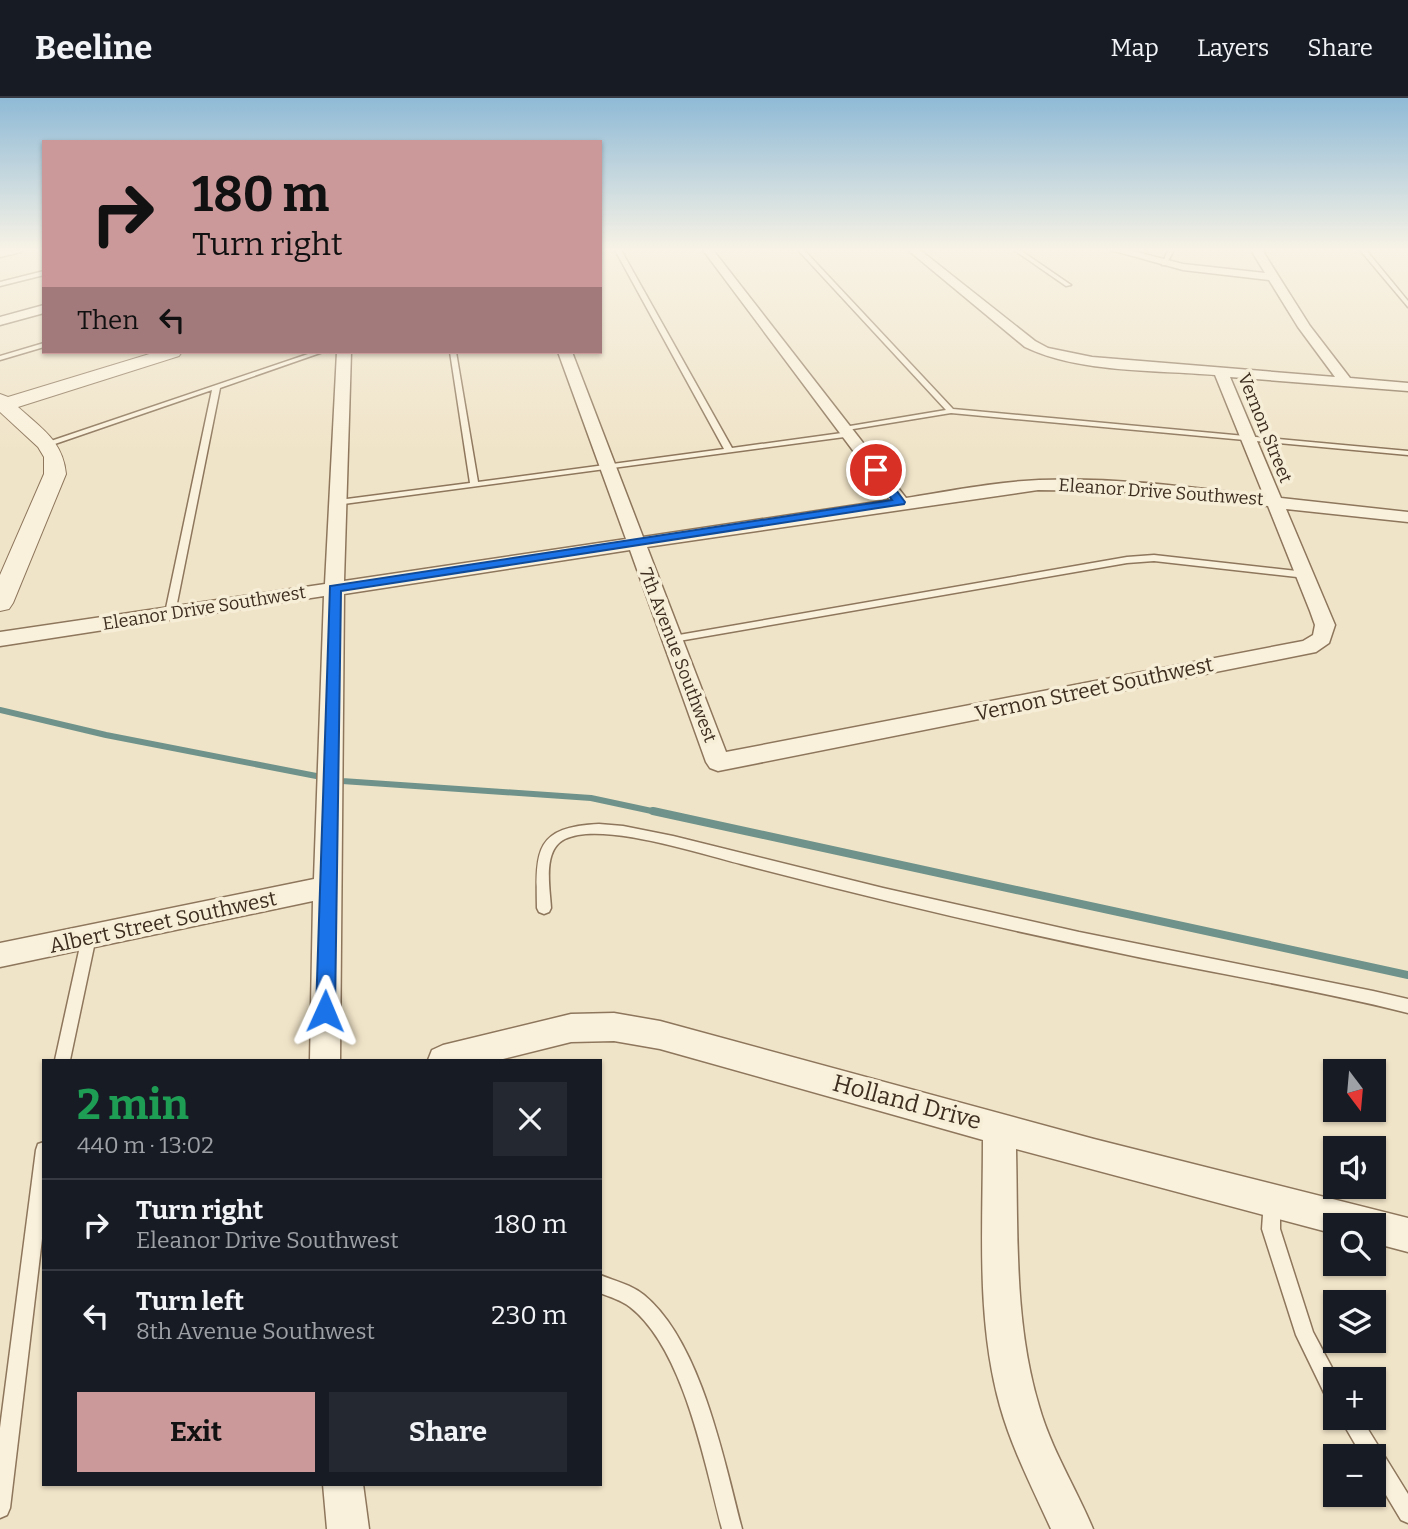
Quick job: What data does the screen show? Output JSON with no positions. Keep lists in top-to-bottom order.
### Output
{
  "streets": {
    "street": [
      "Vernon Street",
      "Eleanor Drive Southwest",
      "7th Avenue Southwest",
      "Vernon Street Southwest",
      "Albert Street Southwest",
      "Holland Drive"
    ]
  },
  "crossings": [
    ["Vernon Street", "Eleanor Drive Southwest"],
    ["Vernon Street", "Vernon Street Southwest"],
    ["Eleanor Drive Southwest", "7th Avenue Southwest"],
    ["Eleanor Drive Southwest", "Vernon Street Southwest"],
    ["7th Avenue Southwest", "Vernon Street Southwest"]
  ],
  "north": "bottom",
  "page": {
    "header": "Beeline",
    "nav": ["Map", "Layers", "Share"],
    "turn": ["180 m", "Turn right"],
    "then": "Then",
    "map_buttons": ["+", "−"],
    "heading": ["2 min", "440 m · 13:02"],
    "list": [
      {
        "name": "Turn right",
        "note": "Eleanor Drive Southwest",
        "value": "180 m"
      },
      {
        "name": "Turn left",
        "note": "8th Avenue Southwest",
        "value": "230 m"
      }
    ],
    "buttons": ["Exit", "Share"]
  }
}
